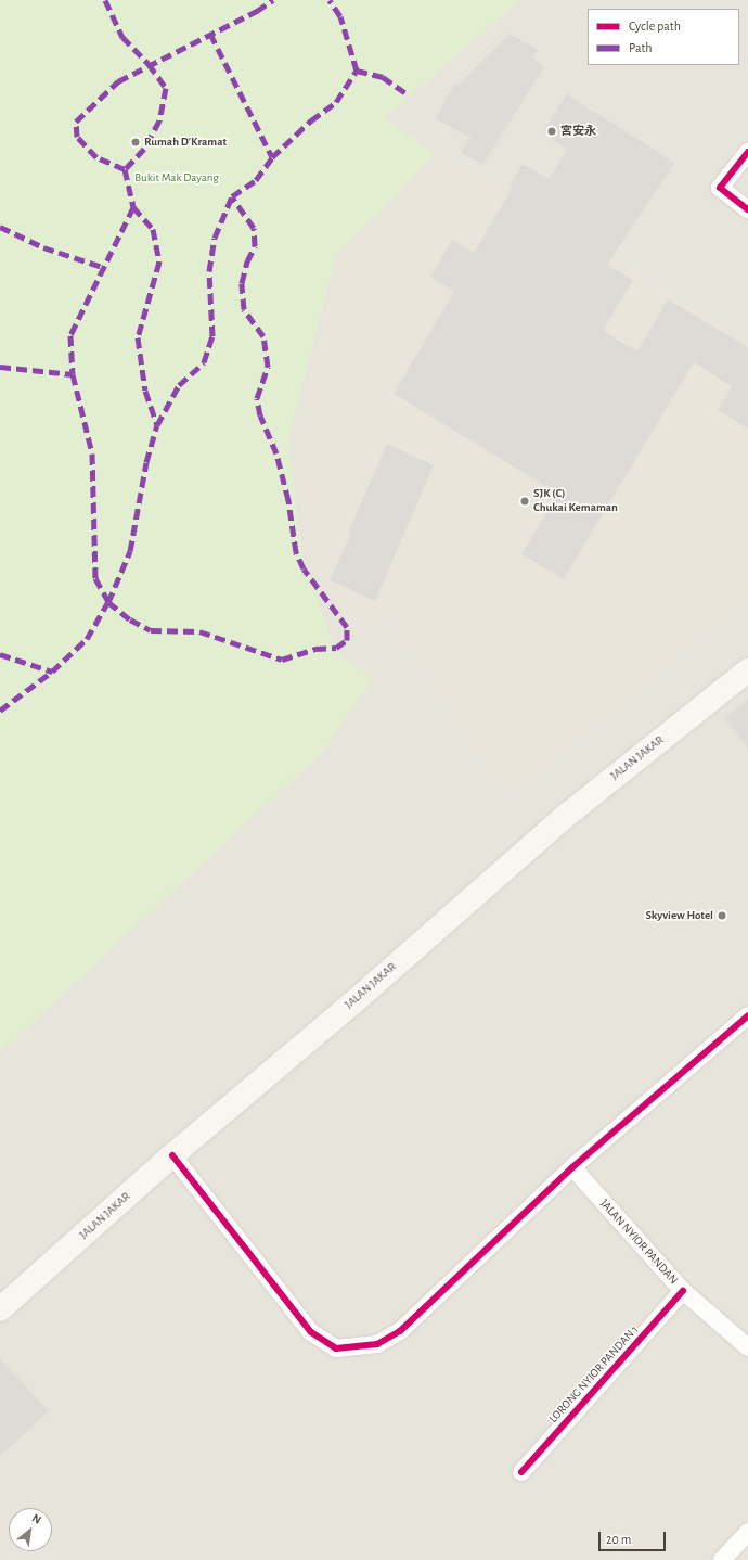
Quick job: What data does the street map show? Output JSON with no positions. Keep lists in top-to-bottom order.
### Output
{
  "streets": {
    "main road": ["JALAN JAKAR"],
    "street": ["JALAN NYIOR PANDAN", "LORONG NYIOR PANDAN 1"]
  },
  "crossings": [
    ["JALAN NYIOR PANDAN", "LORONG NYIOR PANDAN 1"]
  ],
  "parks": ["Bukit Mak Dayang"],
  "places": [
    "宮安永",
    "Rumah D'Kramat",
    "SJK (C) Chukai Kemaman",
    "Skyview Hotel"
  ],
  "legend": ["Cycle path", "Path"],
  "scale_bar": "20 m",
  "north": "top right"
}
